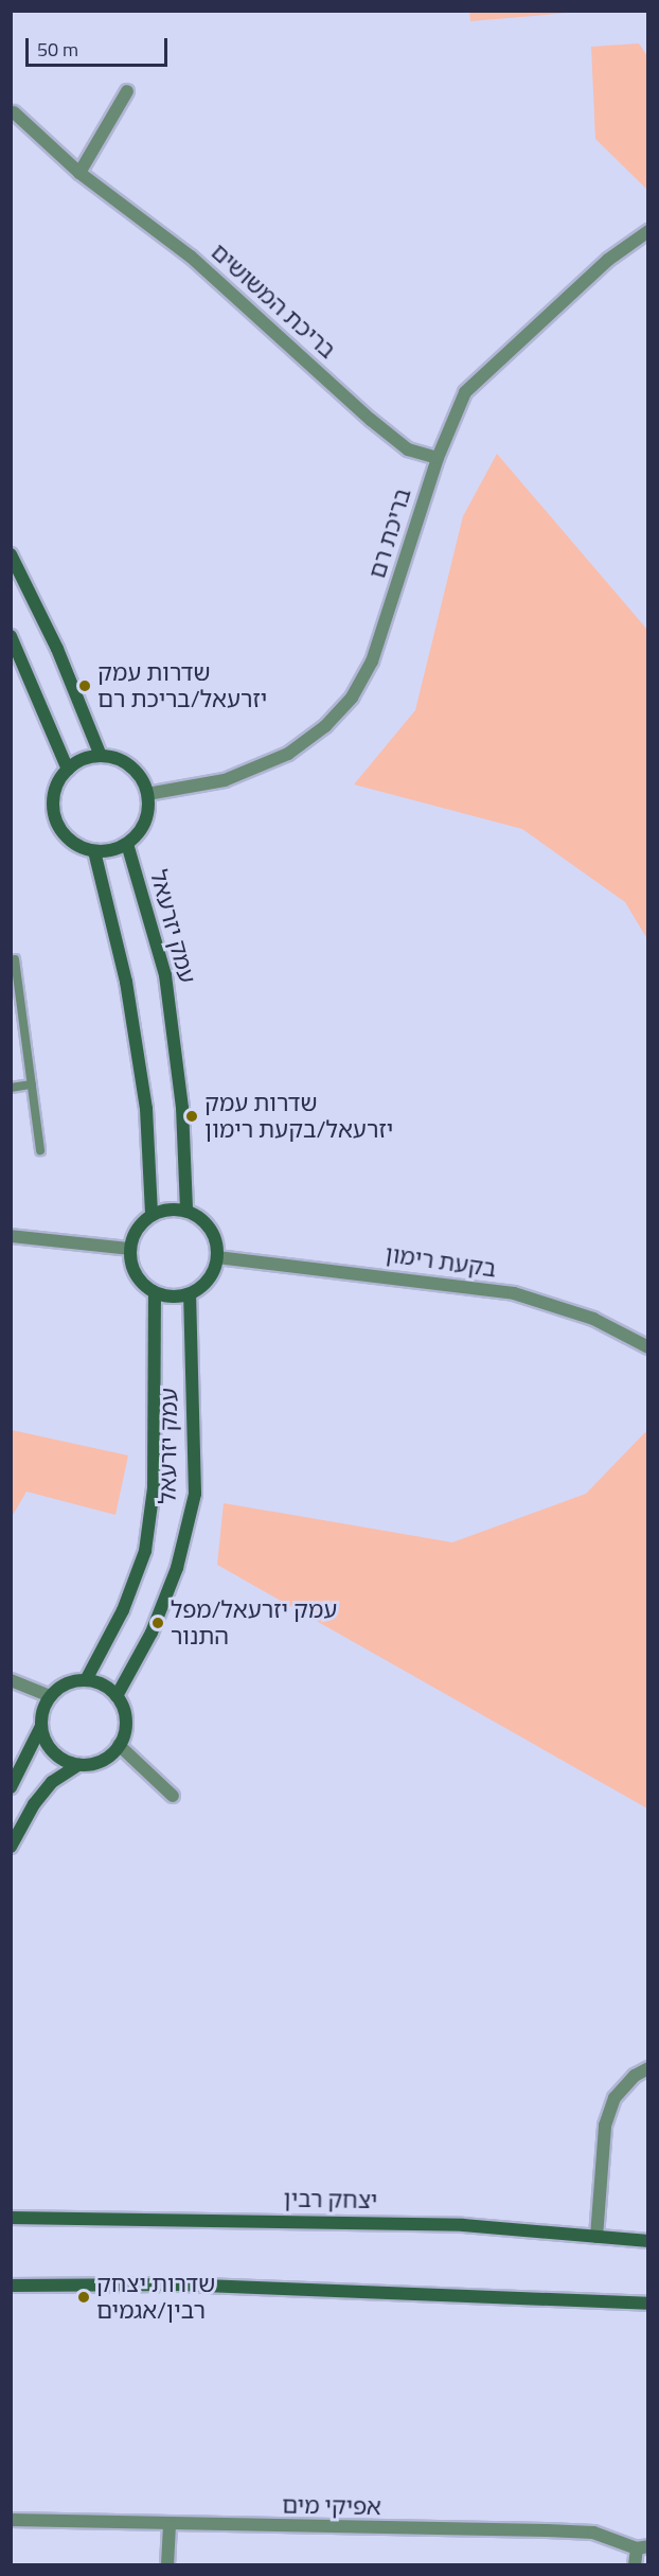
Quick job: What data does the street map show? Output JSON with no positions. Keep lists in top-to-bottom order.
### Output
{
  "streets": {
    "main road": ["עמק יזרעאל", "יצחק רבין"],
    "street": [
      "בריכת המשושים",
      "בריכת רם",
      "בקעת רימון",
      "אפיקי מים"
    ]
  },
  "crossings": [
    ["בריכת המשושים", "בריכת רם"],
    ["בריכת רם", "עמק יזרעאל"],
    ["עמק יזרעאל", "בקעת רימון"]
  ],
  "places": [
    "שדרות עמק יזרעאל/בריכת רם",
    "שדרות עמק יזרעאל/בקעת רימון",
    "עמק יזרעאל/מפל התנור",
    "שדרות יצחק רבין/אגמים"
  ],
  "scale_bar": "50 m"
}
